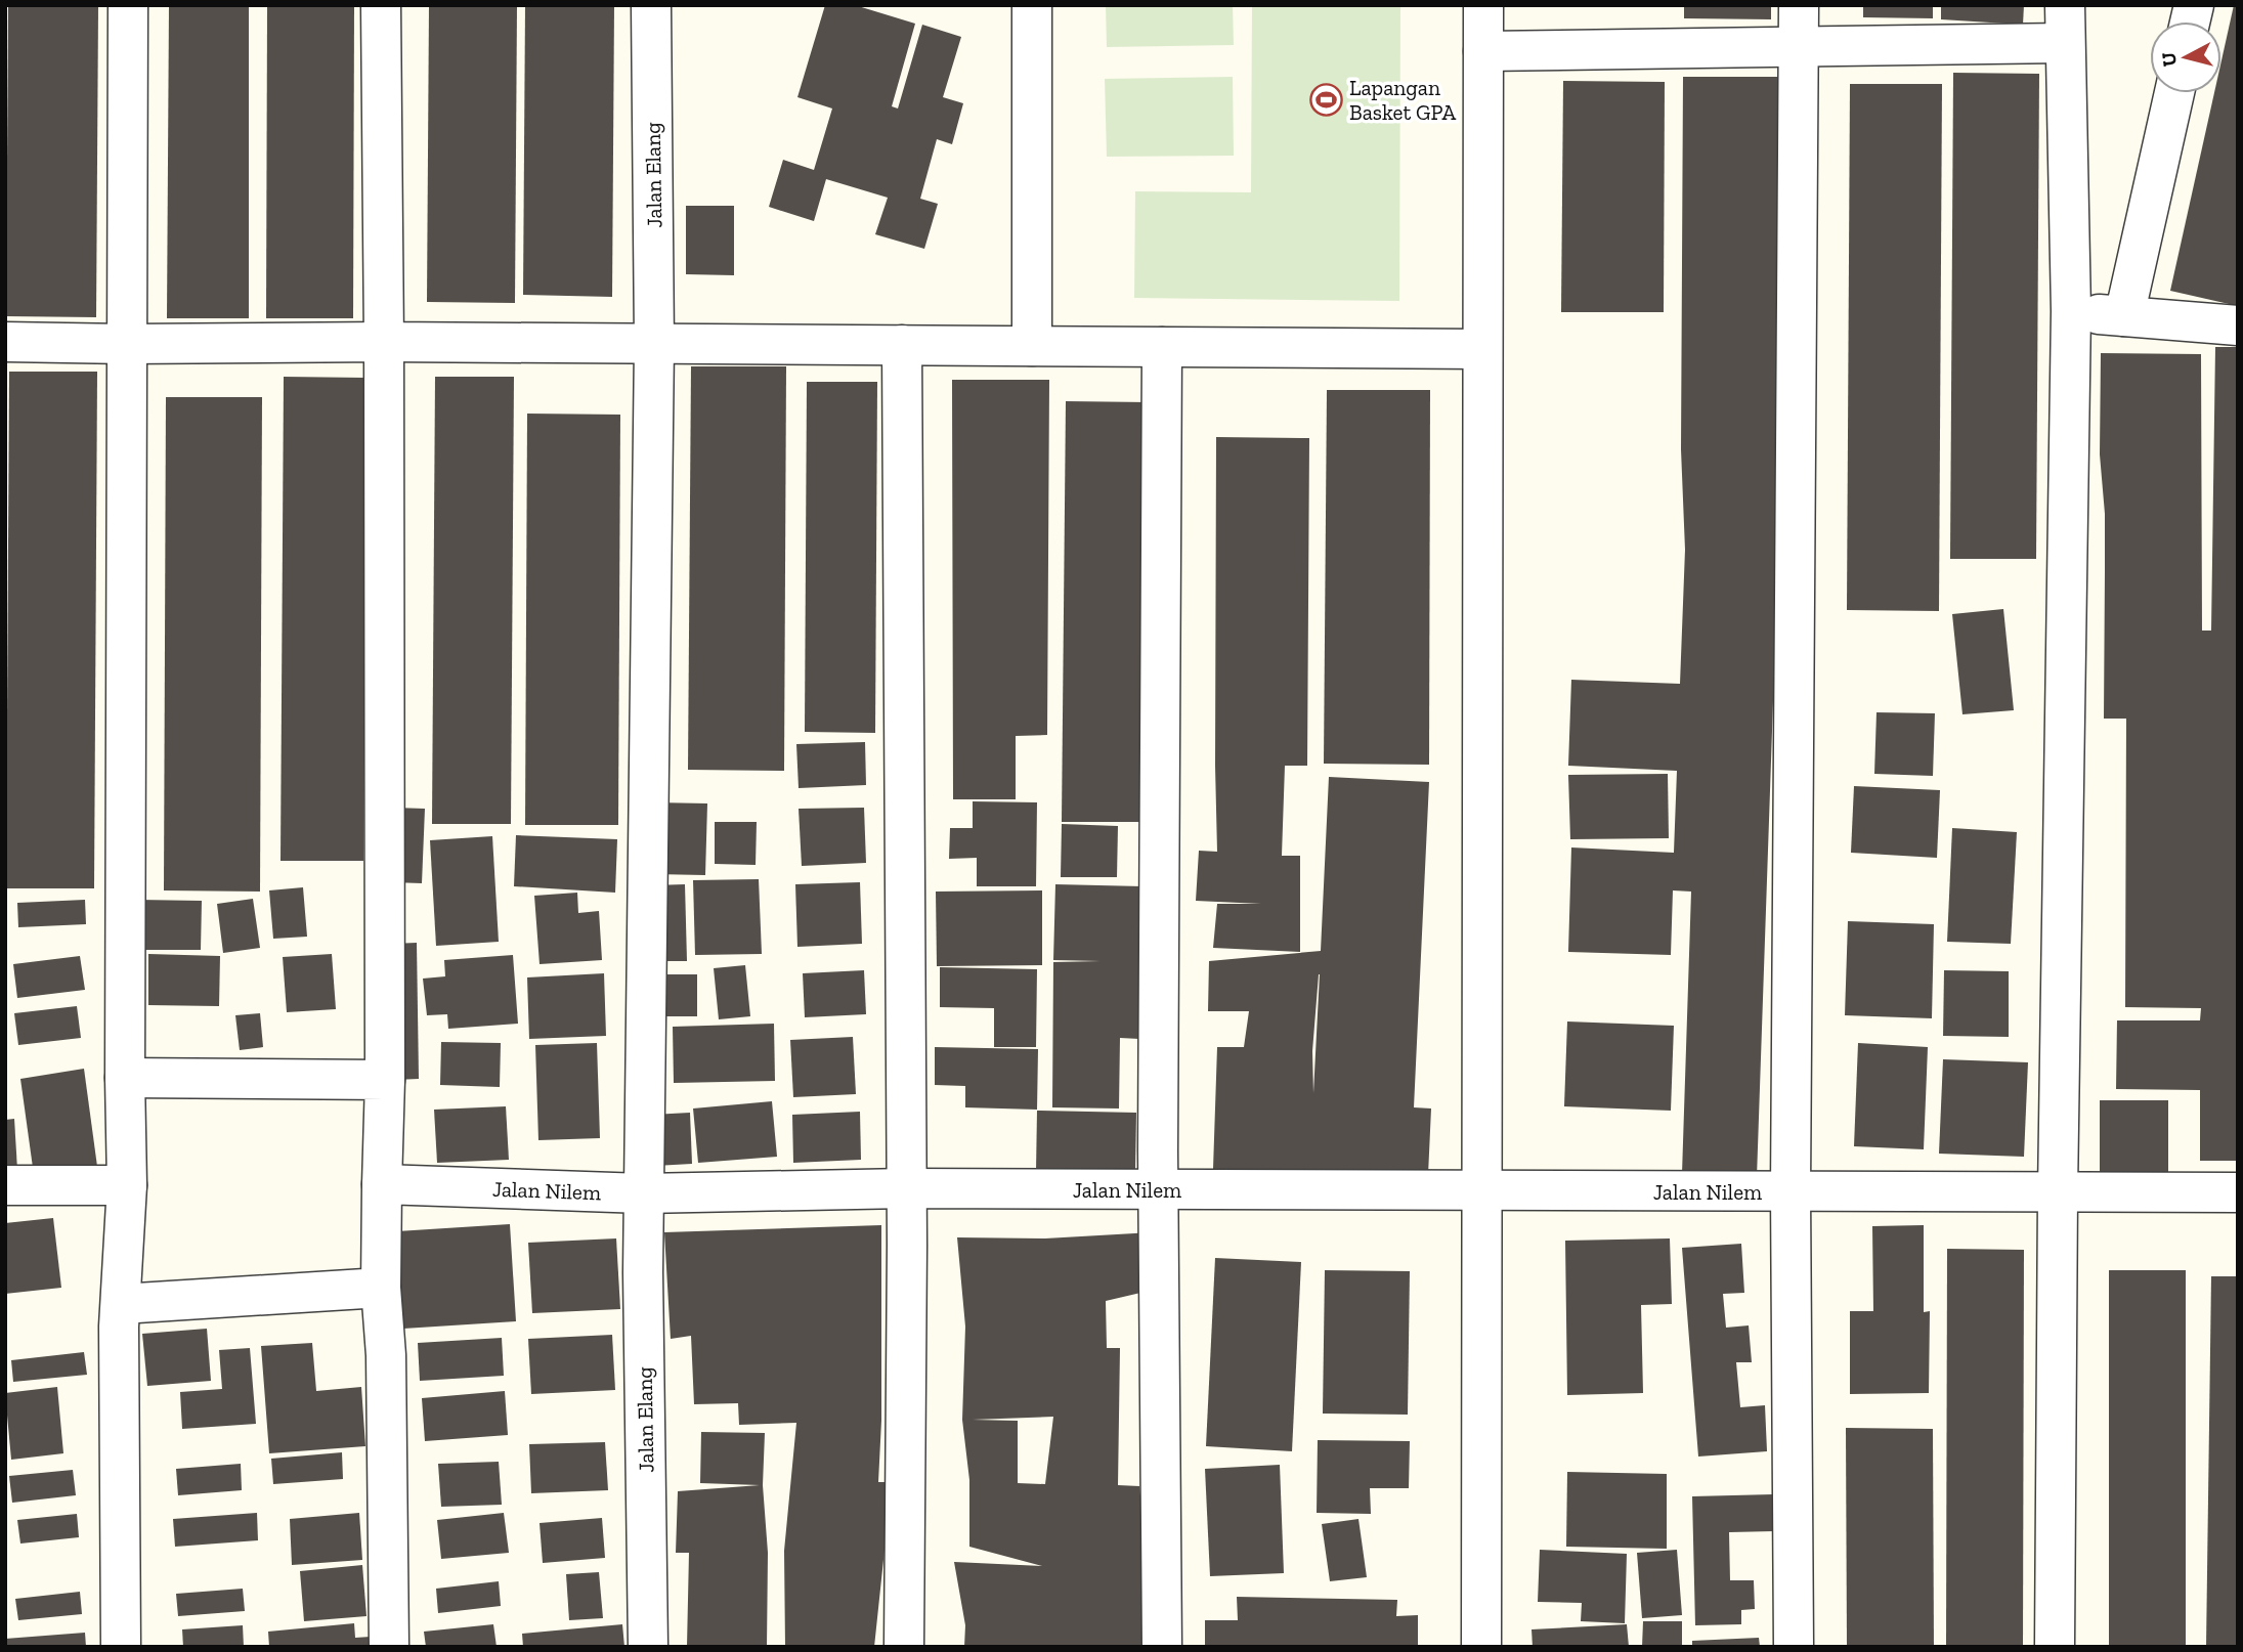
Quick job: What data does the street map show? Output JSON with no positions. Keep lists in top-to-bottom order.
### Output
{
  "streets": {
    "street": ["Jalan Elang", "Jalan Nilem"]
  },
  "crossings": [
    ["Jalan Elang", "Jalan Nilem"]
  ],
  "places": {
    "sports": ["Lapangan Basket GPA"]
  },
  "north": "left"
}
